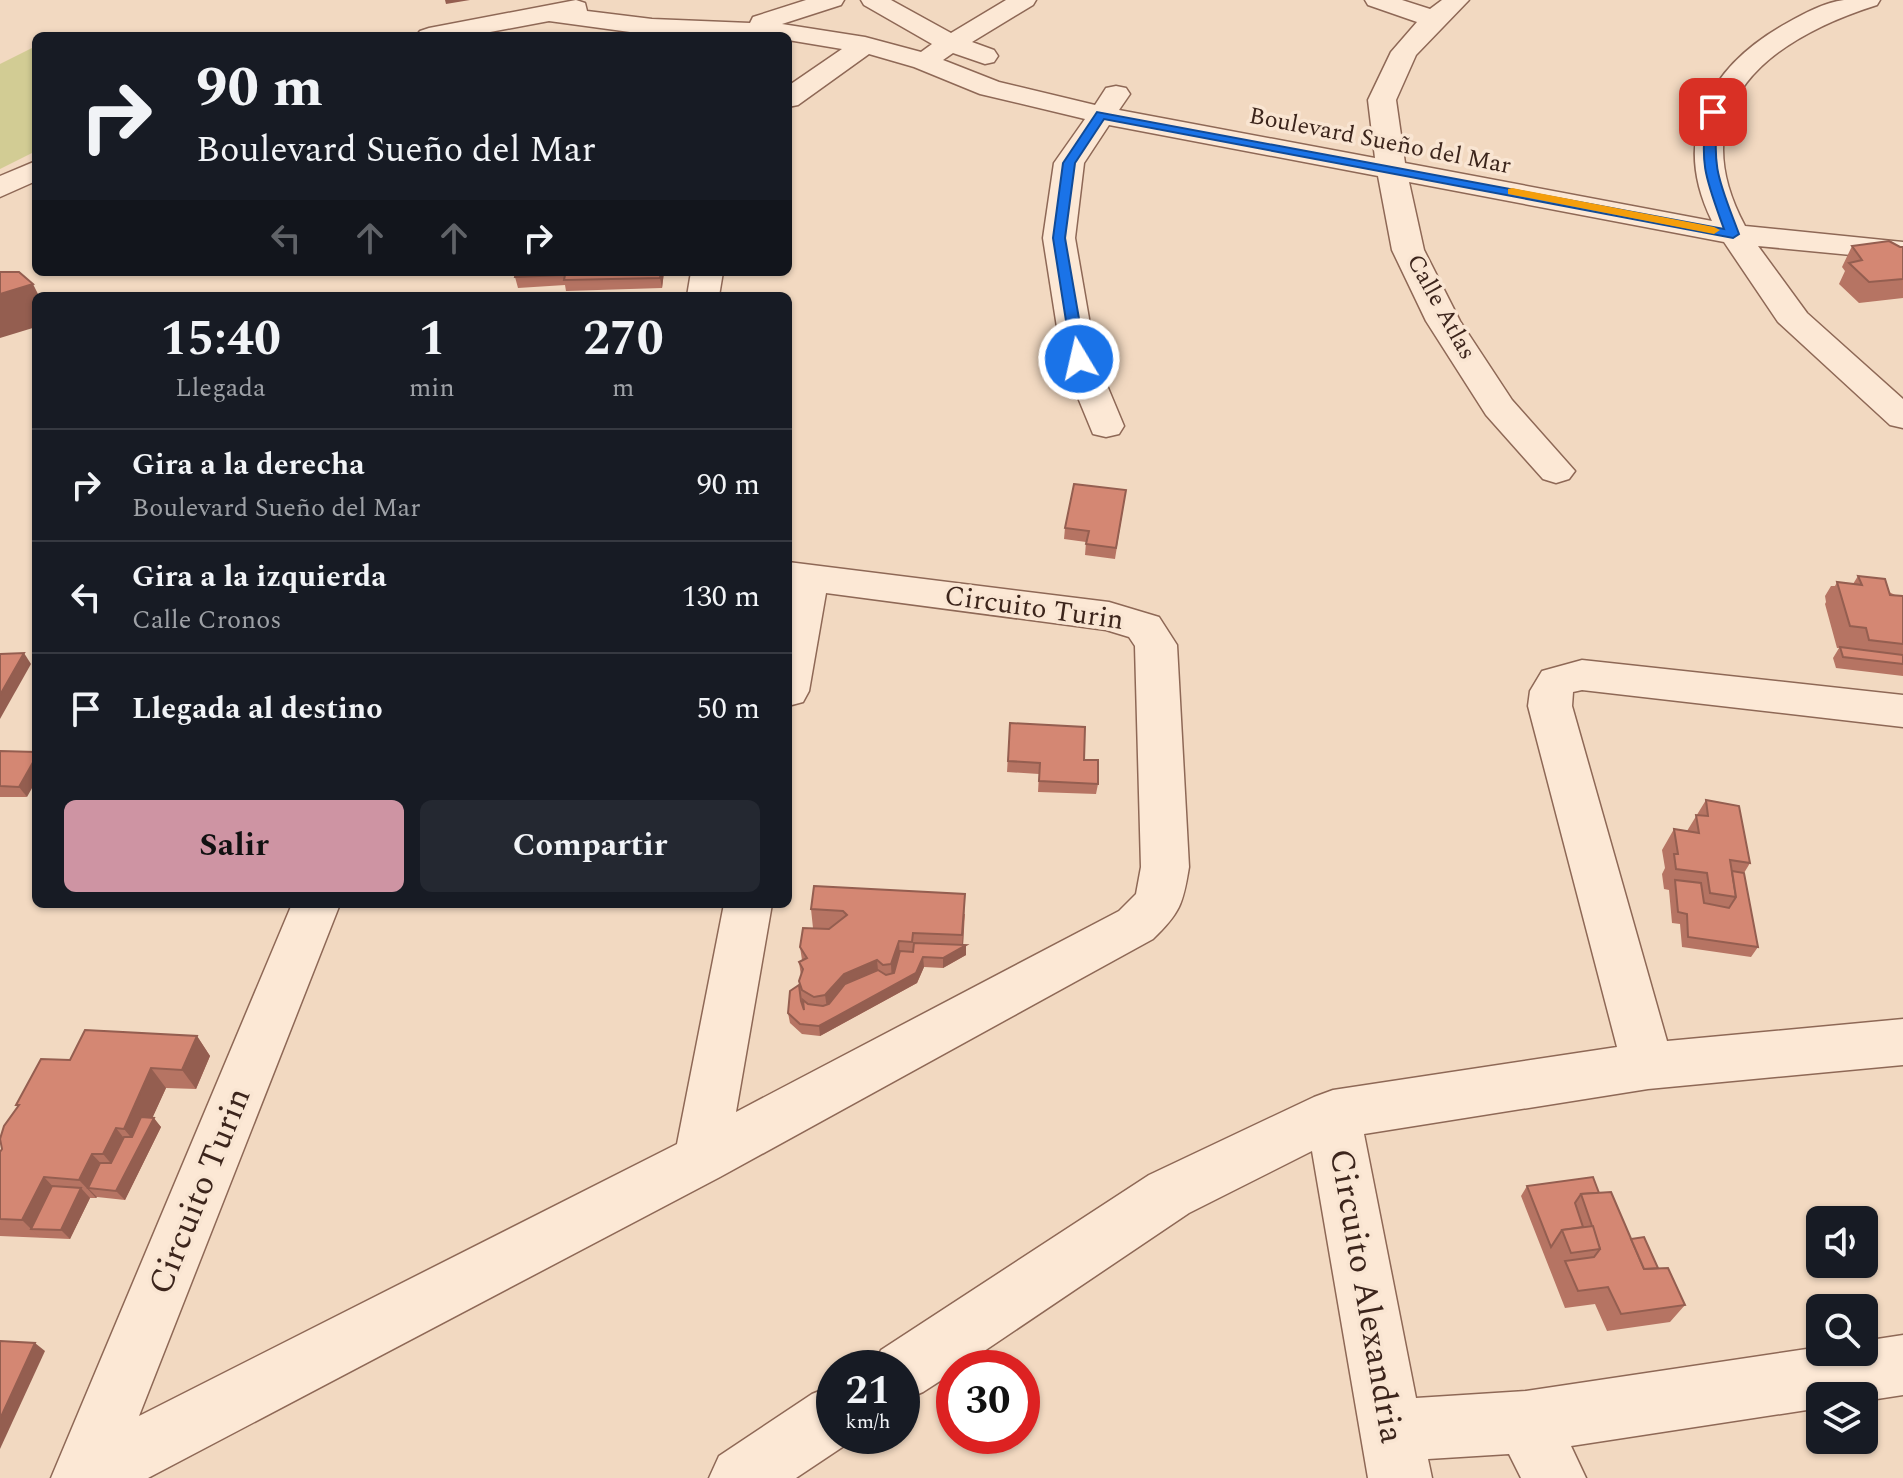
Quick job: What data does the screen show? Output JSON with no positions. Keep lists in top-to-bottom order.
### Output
{
  "streets": {
    "street": [
      "Boulevard Sueño del Mar",
      "Calle Atlas",
      "Circuito Turin",
      "Circuito Alexandria"
    ]
  },
  "crossings": [
    ["Boulevard Sueño del Mar", "Calle Atlas"]
  ],
  "page": {
    "turn": ["90 m", "Boulevard Sueño del Mar"],
    "eta": [
      "15:40",
      "Llegada",
      "1",
      "min",
      "270",
      "m"
    ],
    "list": [
      {
        "name": "Gira a la derecha",
        "note": "Boulevard Sueño del Mar",
        "value": "90 m"
      },
      {
        "name": "Gira a la izquierda",
        "note": "Calle Cronos",
        "value": "130 m"
      },
      {
        "name": "Llegada al destino",
        "value": "50 m"
      }
    ],
    "buttons": ["Salir", "Compartir"],
    "speed": "21 km/h",
    "limit": "30"
  }
}
